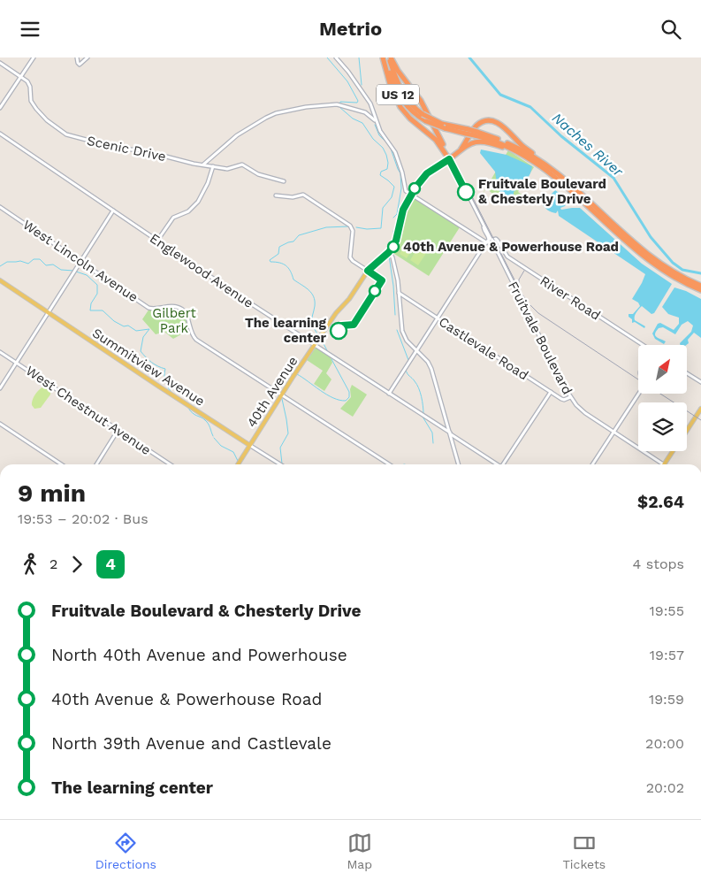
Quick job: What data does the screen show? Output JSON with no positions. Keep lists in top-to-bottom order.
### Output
{
  "streets": {
    "highway": ["US 12"],
    "main road": ["Summitview Avenue", "40th Avenue"],
    "street": [
      "Scenic Drive",
      "West Lincoln Avenue",
      "Englewood Avenue",
      "River Road",
      "Fruitvale Boulevard",
      "Castlevale Road",
      "West Chestnut Avenue"
    ]
  },
  "crossings": [
    ["West Lincoln Avenue", "40th Avenue"],
    ["Englewood Avenue", "40th Avenue"],
    ["River Road", "Fruitvale Boulevard"],
    ["River Road", "40th Avenue"],
    ["Fruitvale Boulevard", "Castlevale Road"],
    ["Fruitvale Boulevard", "40th Avenue"],
    ["Summitview Avenue", "40th Avenue"]
  ],
  "water": ["Naches River"],
  "parks": ["Gilbert Park"],
  "places": ["Fruitvale Boulevard & Chesterly Drive", "40th Avenue & Powerhouse Road", "The learning center"],
  "lines": ["bus line 4"],
  "north": "top right",
  "page": {
    "header": "Metrio",
    "heading": ["9 min", "19:53 – 20:02 · Bus", "$2.64"],
    "legs": ["2", "4", "4 stops"],
    "list": [
      {
        "name": "Fruitvale Boulevard & Chesterly Drive",
        "value": "19:55"
      },
      {
        "name": "North 40th Avenue and Powerhouse",
        "value": "19:57"
      },
      {
        "name": "40th Avenue & Powerhouse Road",
        "value": "19:59"
      },
      {
        "name": "North 39th Avenue and Castlevale",
        "value": "20:00"
      },
      {
        "name": "The learning center",
        "value": "20:02"
      }
    ],
    "tabs": ["Directions", "Map", "Tickets"]
  }
}
